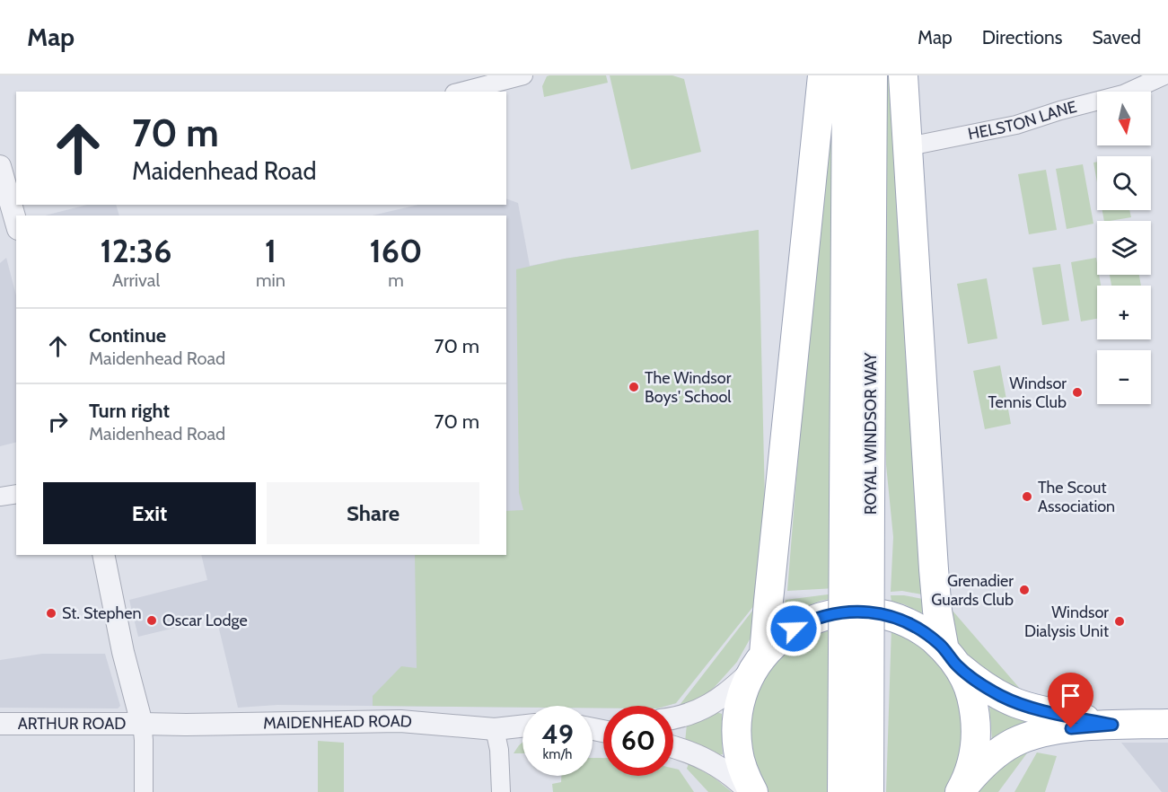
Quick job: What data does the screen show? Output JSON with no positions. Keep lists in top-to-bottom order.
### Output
{
  "streets": {
    "main road": ["ROYAL WINDSOR WAY"],
    "street": ["HELSTON LANE", "MAIDENHEAD ROAD", "ARTHUR ROAD"]
  },
  "crossings": [
    ["MAIDENHEAD ROAD", "ARTHUR ROAD"]
  ],
  "places": [
    "The Windsor Boys' School",
    "Windsor Tennis Club",
    "The Scout Association",
    "Grenadier Guards Club",
    "St. Stephen",
    "Oscar Lodge",
    "Windsor Dialysis Unit"
  ],
  "north": "bottom",
  "page": {
    "header": "Map",
    "nav": ["Map", "Directions", "Saved"],
    "map_buttons": ["+", "−"],
    "turn": ["70 m", "Maidenhead Road"],
    "eta": [
      "12:36",
      "Arrival",
      "1",
      "min",
      "160",
      "m"
    ],
    "list": [
      {
        "name": "Continue",
        "note": "Maidenhead Road",
        "value": "70 m"
      },
      {
        "name": "Turn right",
        "note": "Maidenhead Road",
        "value": "70 m"
      }
    ],
    "buttons": ["Exit", "Share"],
    "speed": "49 km/h",
    "limit": "60"
  }
}
